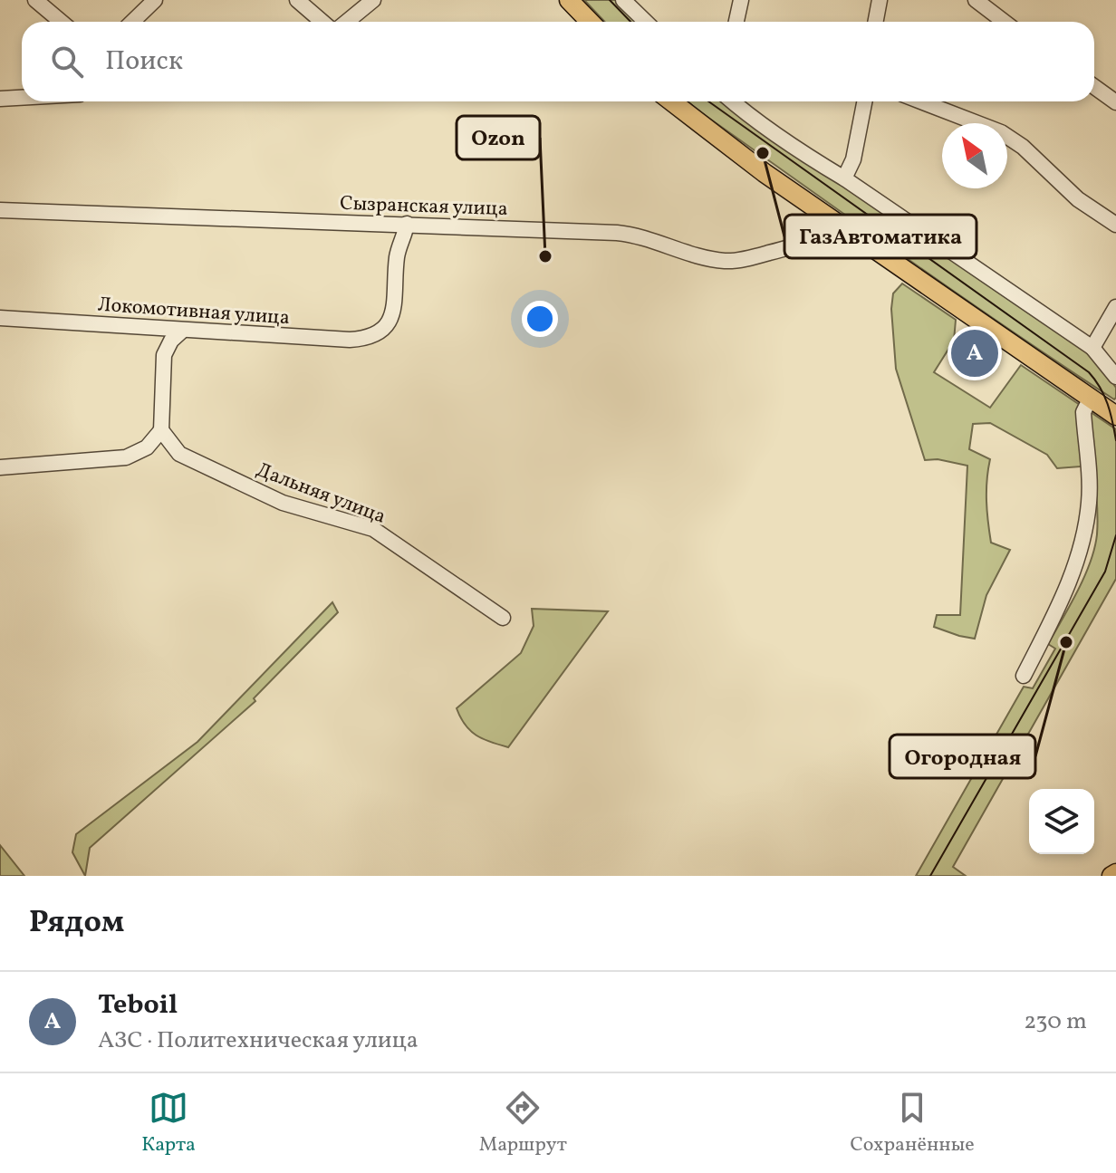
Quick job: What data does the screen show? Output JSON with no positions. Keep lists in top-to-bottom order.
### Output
{
  "streets": {
    "street": ["Сызранская улица", "Локомотивная улица", "Дальняя улица"]
  },
  "crossings": [
    ["Сызранская улица", "Локомотивная улица"]
  ],
  "places": ["ГазАвтоматика", "Ozon", "Огородная"],
  "north": "top left",
  "page": {
    "search": "Поиск",
    "pins": "A",
    "heading": "Рядом",
    "list": [
      {
        "mark": "A",
        "name": "Teboil",
        "note": "АЗС · Политехническая улица",
        "value": "230 m"
      }
    ],
    "nav": ["Карта", "Маршрут", "Сохранённые"]
  }
}
